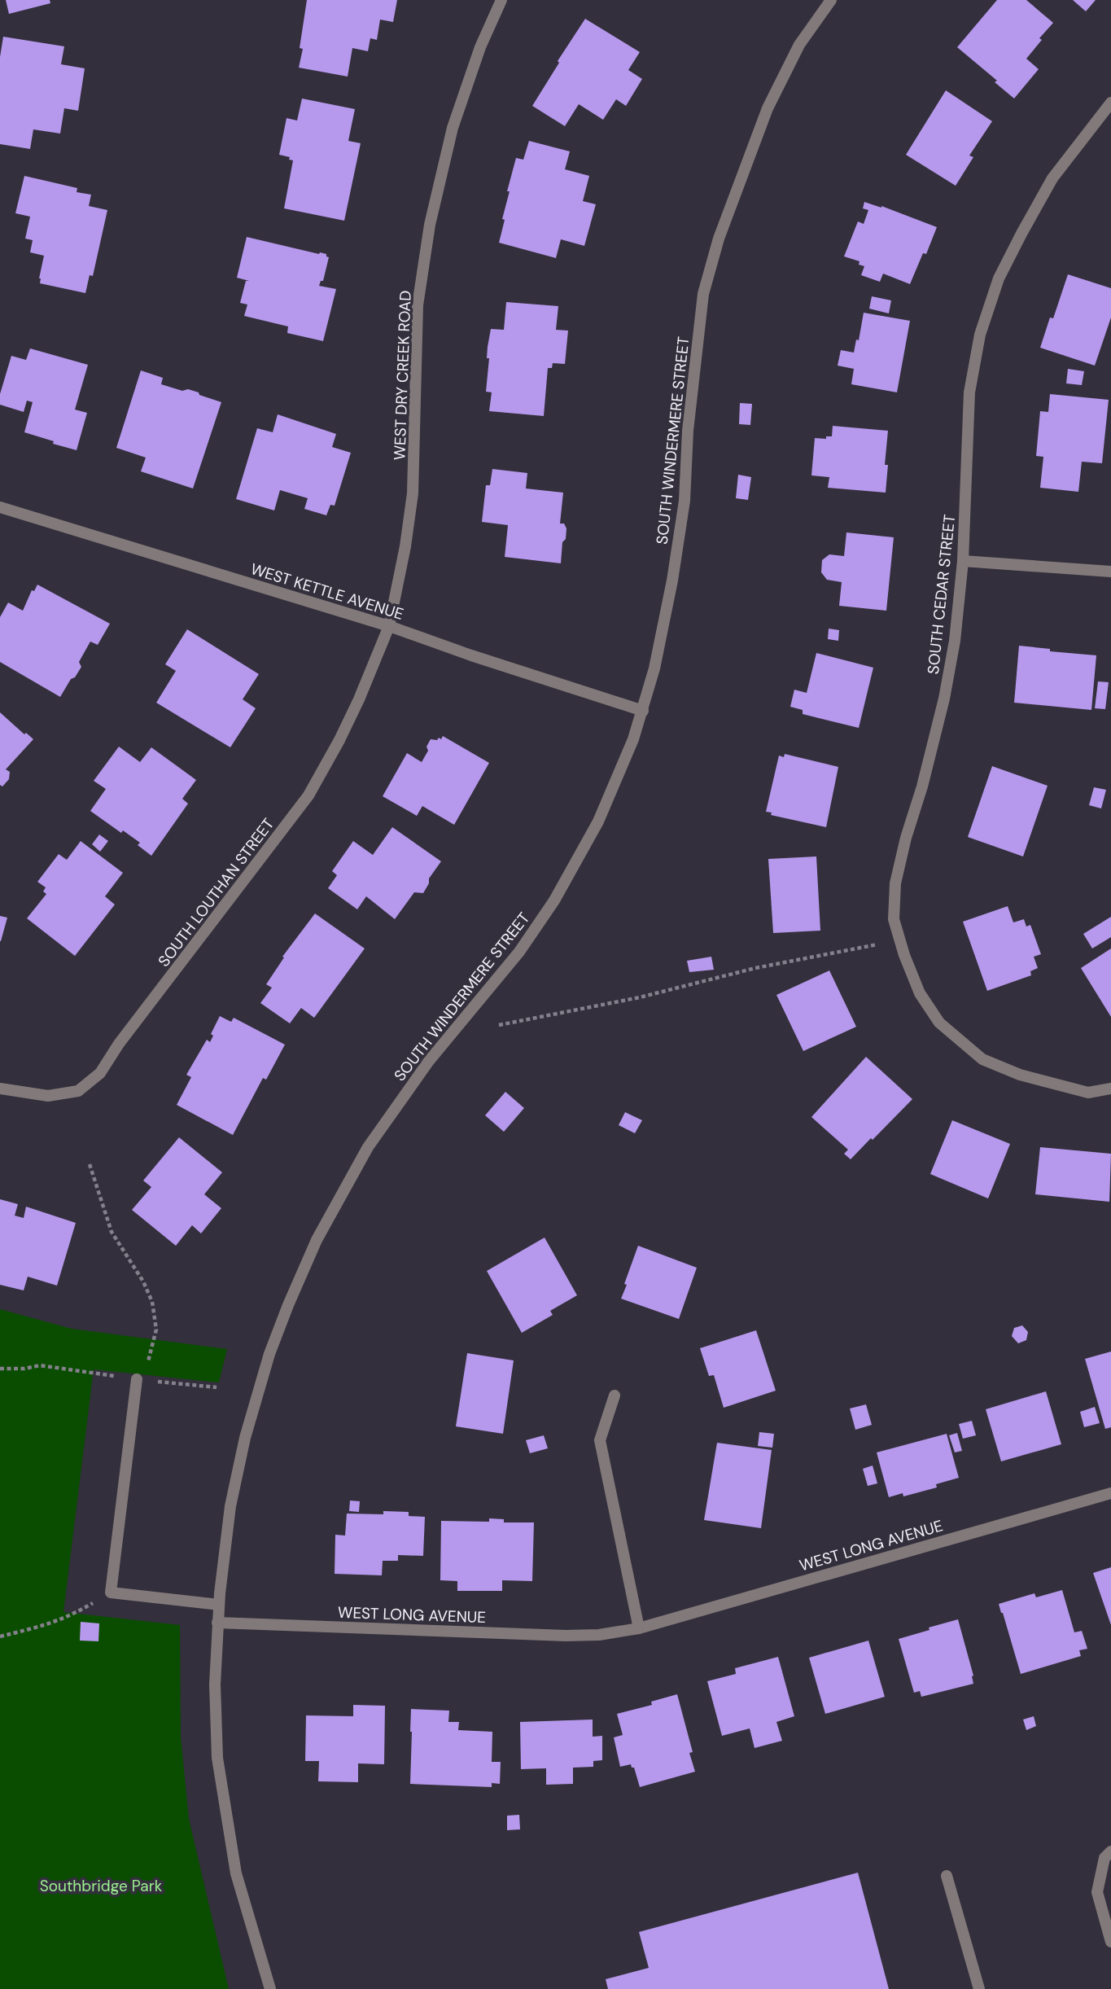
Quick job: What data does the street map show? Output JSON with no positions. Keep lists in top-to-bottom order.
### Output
{
  "streets": {
    "street": [
      "WEST DRY CREEK ROAD",
      "SOUTH WINDERMERE STREET",
      "WEST KETTLE AVENUE",
      "SOUTH CEDAR STREET",
      "SOUTH LOUTHAN STREET",
      "WEST LONG AVENUE"
    ]
  },
  "crossings": [
    ["WEST DRY CREEK ROAD", "WEST KETTLE AVENUE"],
    ["WEST DRY CREEK ROAD", "SOUTH LOUTHAN STREET"],
    ["SOUTH WINDERMERE STREET", "WEST KETTLE AVENUE"],
    ["SOUTH WINDERMERE STREET", "WEST LONG AVENUE"],
    ["WEST KETTLE AVENUE", "SOUTH LOUTHAN STREET"]
  ],
  "parks": ["Southbridge Park"]
}
